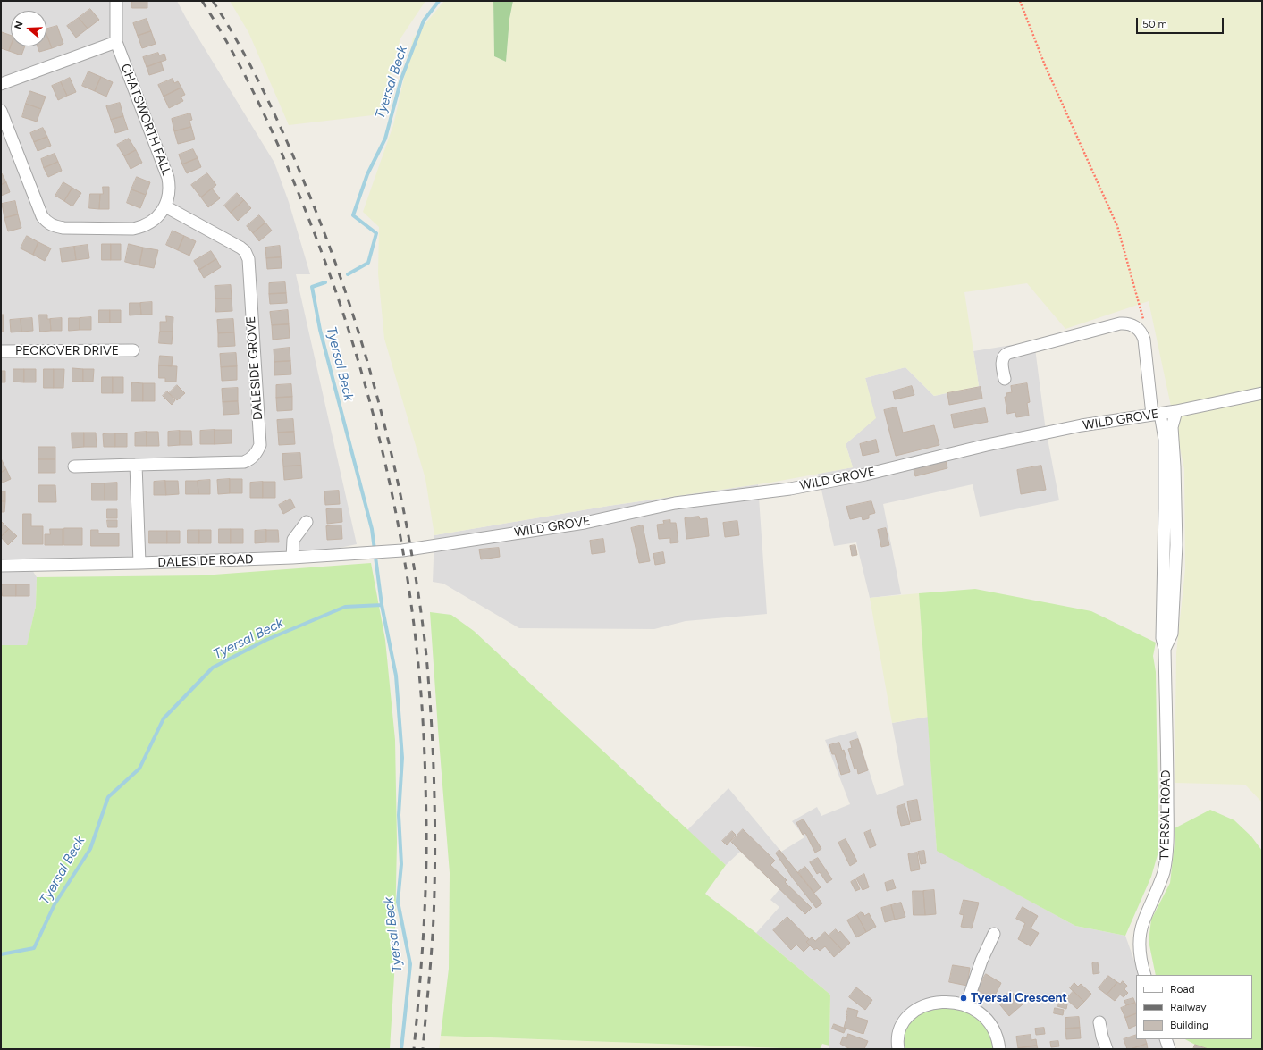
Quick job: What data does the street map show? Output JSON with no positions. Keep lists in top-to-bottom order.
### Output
{
  "streets": {
    "street": [
      "CHATSWORTH FALL",
      "PECKOVER DRIVE",
      "DALESIDE GROVE",
      "WILD GROVE",
      "DALESIDE ROAD",
      "TYERSAL ROAD"
    ]
  },
  "crossings": [
    ["CHATSWORTH FALL", "DALESIDE GROVE"],
    ["WILD GROVE", "DALESIDE ROAD"],
    ["WILD GROVE", "TYERSAL ROAD"]
  ],
  "water": ["Tyersal Beck"],
  "places": ["Tyersal Crescent"],
  "legend": ["Road", "Railway", "Building"],
  "scale_bar": "50 m",
  "north": "left"
}
